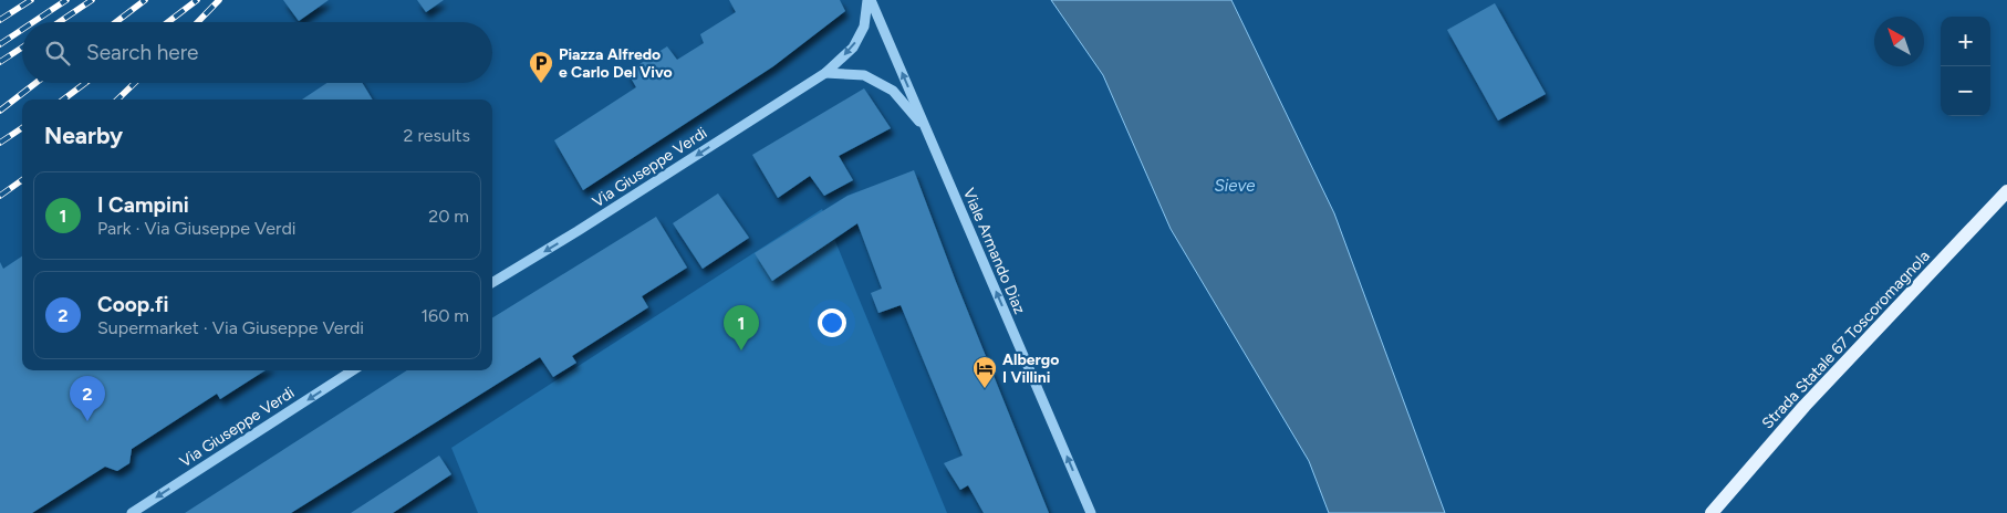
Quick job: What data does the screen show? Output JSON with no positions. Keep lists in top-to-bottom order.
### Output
{
  "streets": {
    "main road": ["Strada Statale 67 Toscoromagnola"],
    "street": ["Via Giuseppe Verdi", "Viale Armando Diaz"]
  },
  "crossings": [
    ["Via Giuseppe Verdi", "Viale Armando Diaz"]
  ],
  "one_way": ["Via Giuseppe Verdi", "Viale Armando Diaz"],
  "water": ["Sieve"],
  "places": {
    "parking": ["Piazza Alfredo e Carlo Del Vivo"],
    "hotel": ["Albergo I Villini"]
  },
  "north": "top left",
  "page": {
    "map_buttons": ["+", "−"],
    "search": "Search here",
    "heading": ["Nearby", "2 results"],
    "list": [
      {
        "mark": "1",
        "name": "I Campini",
        "note": "Park · Via Giuseppe Verdi",
        "value": "20 m"
      },
      {
        "mark": "2",
        "name": "Coop.fi",
        "note": "Supermarket · Via Giuseppe Verdi",
        "value": "160 m"
      }
    ],
    "pins": ["1", "2"]
  }
}
